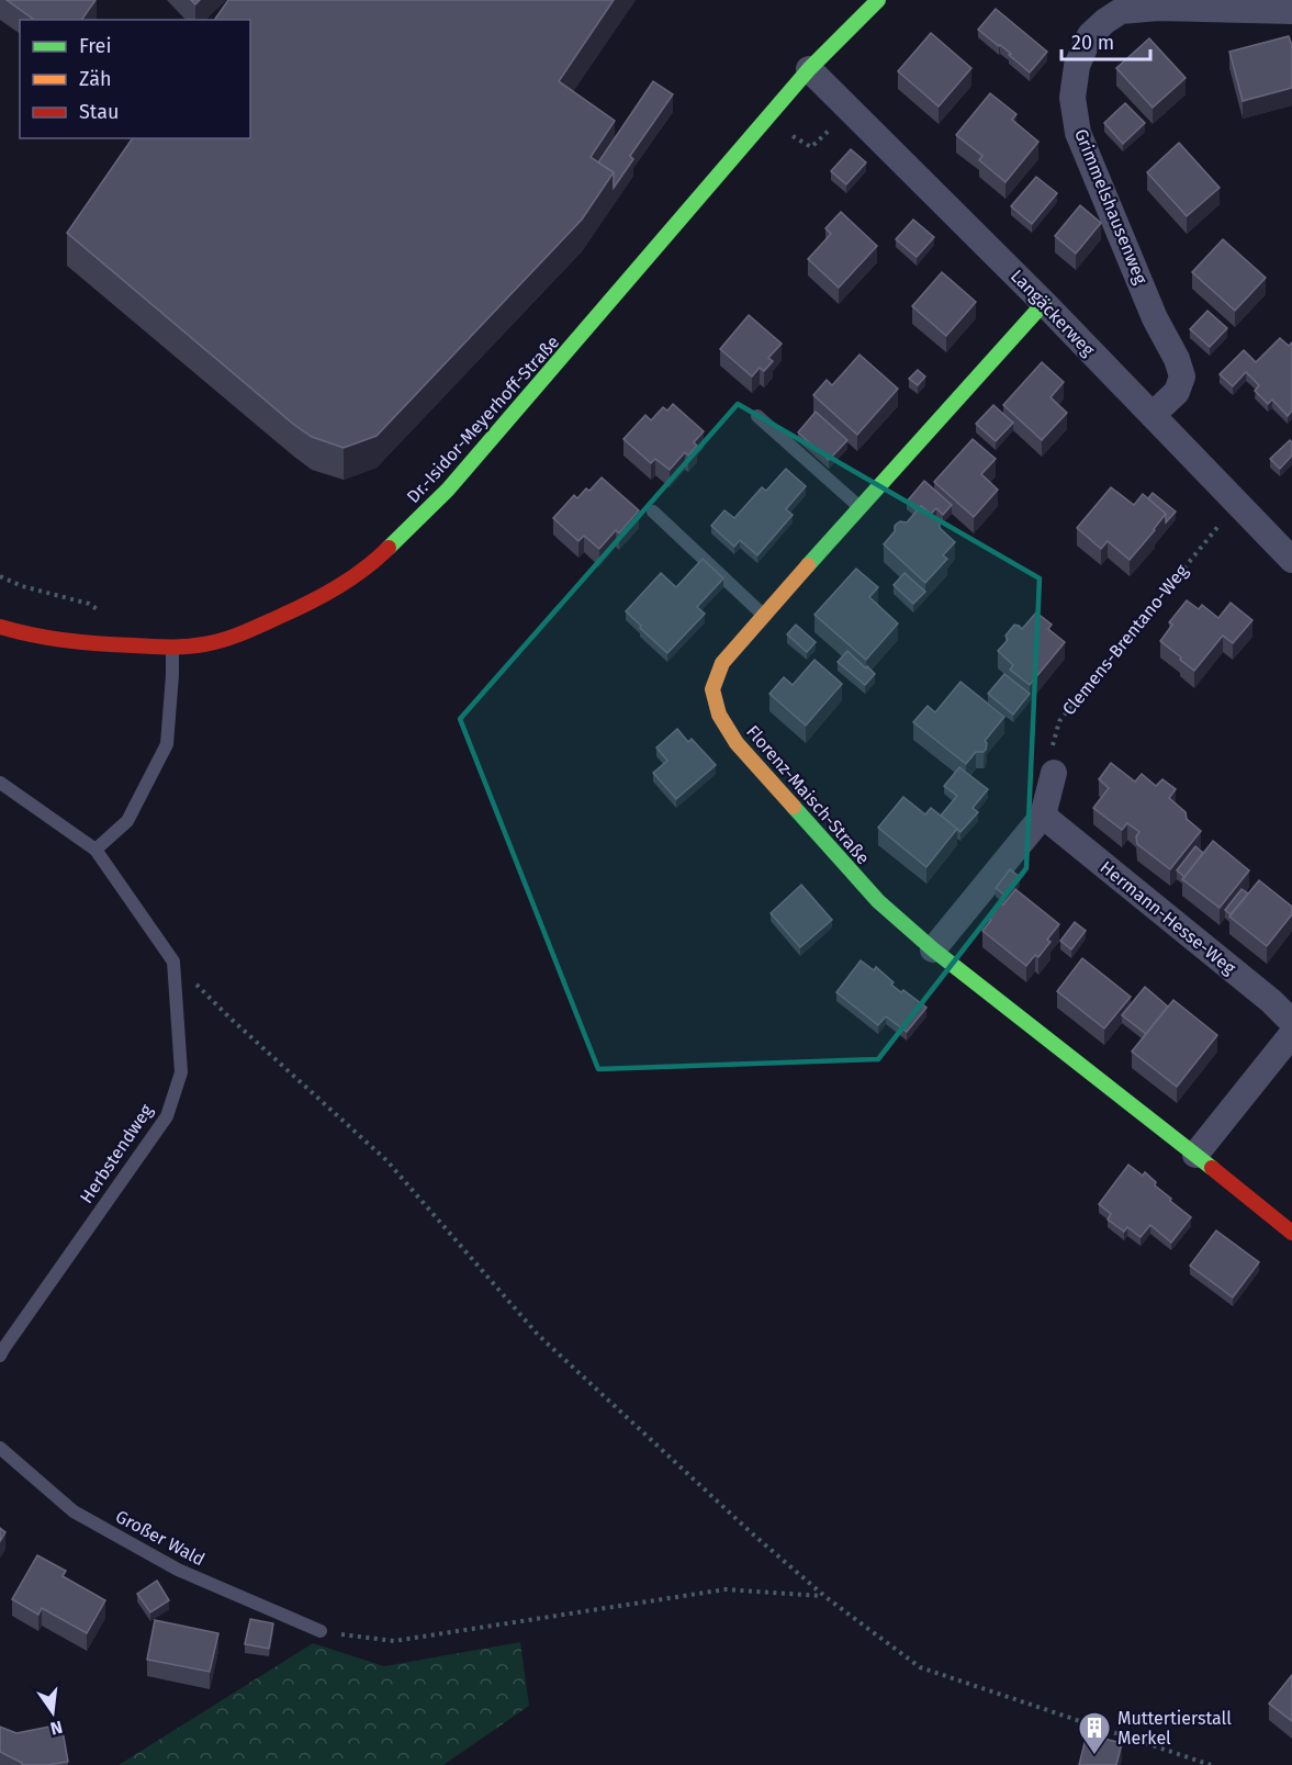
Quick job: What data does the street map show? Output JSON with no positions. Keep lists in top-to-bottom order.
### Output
{
  "streets": {
    "street": [
      "Grimmelshausenweg",
      "Langäckerweg",
      "Dr.-Isidor-Meyerhoff-Straße",
      "Florenz-Maisch-Straße",
      "Hermann-Hesse-Weg"
    ],
    "lane": ["Herbstendweg", "Großer Wald"],
    "path": ["Clemens-Brentano-Weg"]
  },
  "crossings": [
    ["Grimmelshausenweg", "Langäckerweg"],
    ["Langäckerweg", "Dr.-Isidor-Meyerhoff-Straße"],
    ["Langäckerweg", "Clemens-Brentano-Weg"],
    ["Langäckerweg", "Florenz-Maisch-Straße"]
  ],
  "places": {
    "building": ["Muttertierstall Merkel"]
  },
  "legend": ["Frei", "Zäh", "Stau"],
  "scale_bar": "20 m",
  "north": "bottom"
}
